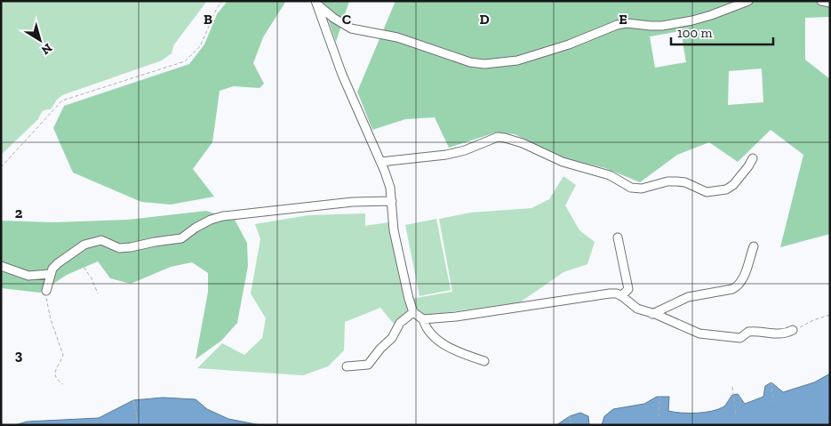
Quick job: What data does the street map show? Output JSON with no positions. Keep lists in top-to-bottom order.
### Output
{
  "scale_bar": "100 m",
  "north": "bottom right",
  "grid": {
    "columns": [
      "B",
      "C",
      "D",
      "E"
    ],
    "rows": ["2", "3"]
  }
}
